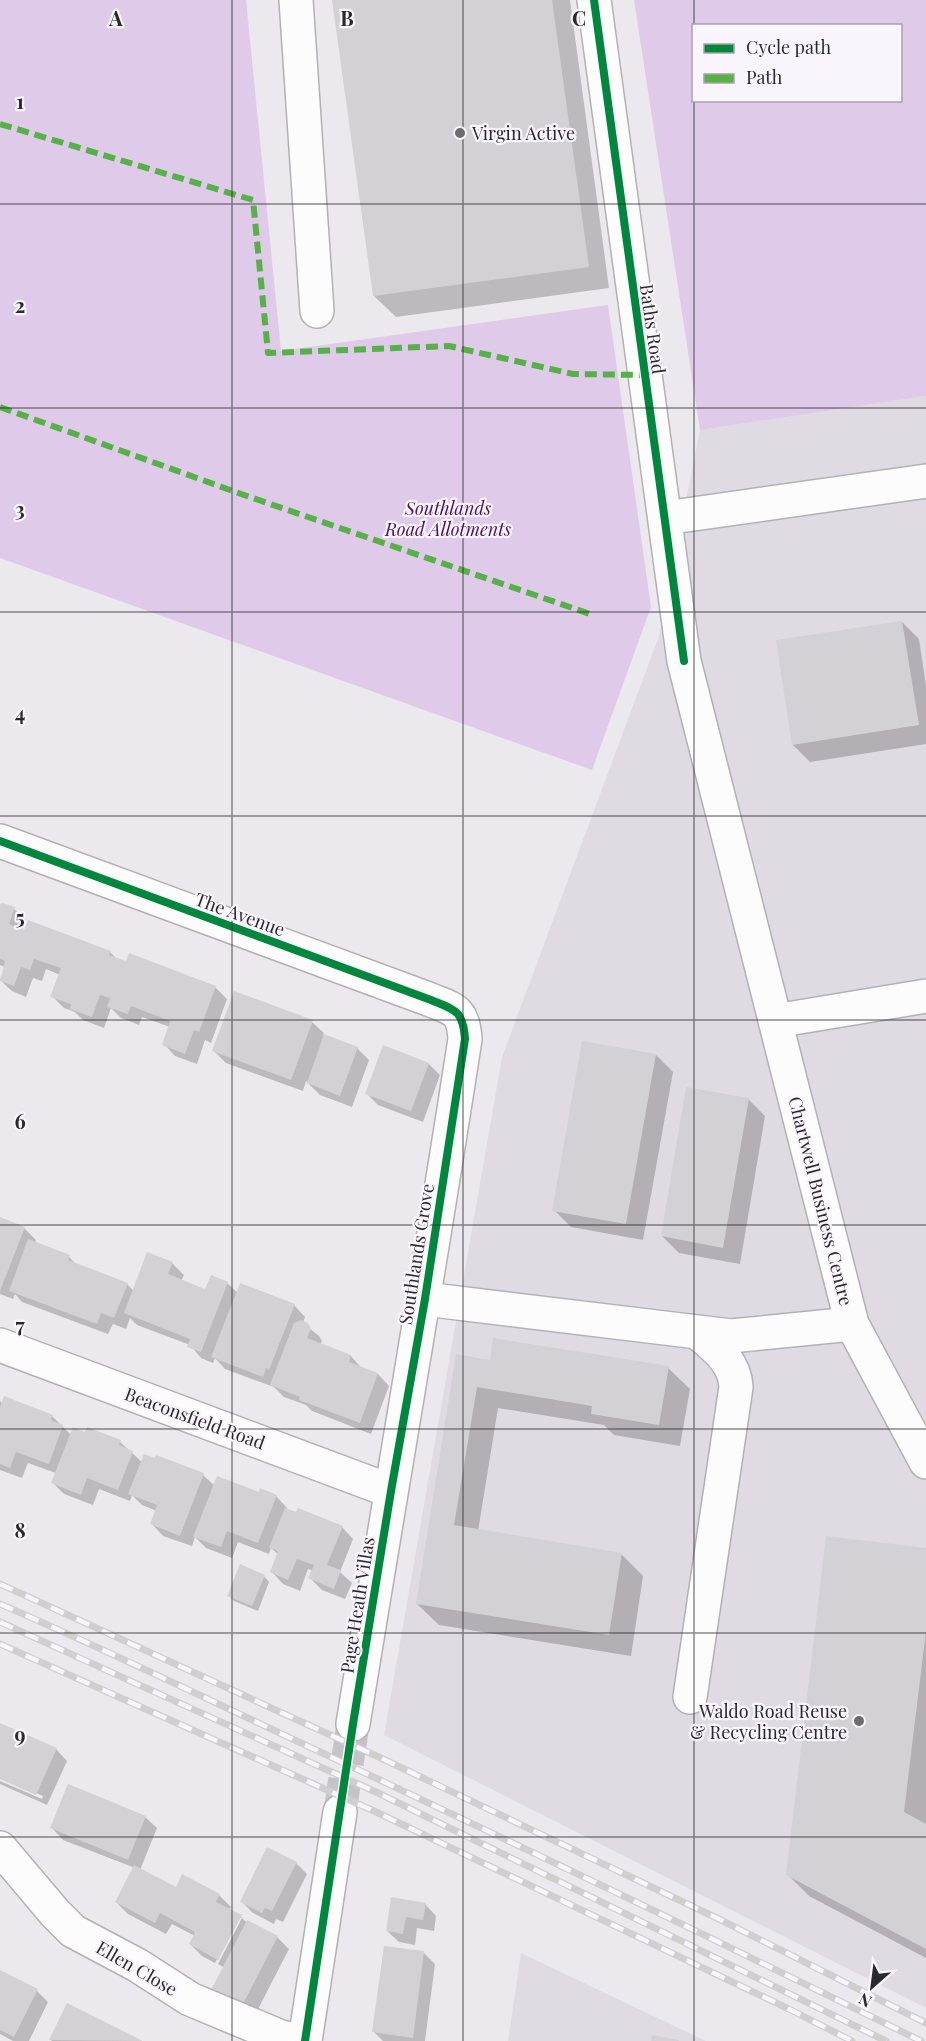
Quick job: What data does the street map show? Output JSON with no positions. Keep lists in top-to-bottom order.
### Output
{
  "streets": {
    "street": [
      "Baths Road",
      "The Avenue",
      "Chartwell Business Centre",
      "Southlands Grove",
      "Beaconsfield Road",
      "Page Heath Villas",
      "Ellen Close"
    ]
  },
  "crossings": [
    ["Baths Road", "Chartwell Business Centre"],
    ["The Avenue", "Southlands Grove"],
    ["Chartwell Business Centre", "Southlands Grove"],
    ["Southlands Grove", "Beaconsfield Road"],
    ["Southlands Grove", "Page Heath Villas"],
    ["Beaconsfield Road", "Page Heath Villas"]
  ],
  "parks": ["Southlands Road Allotments"],
  "places": ["Virgin Active", "Waldo Road Reuse & Recycling Centre"],
  "legend": ["Cycle path", "Path"],
  "north": "bottom left",
  "grid": {
    "columns": ["A", "B", "C"],
    "rows": [
      "1",
      "2",
      "3",
      "4",
      "5",
      "6",
      "7",
      "8",
      "9"
    ]
  }
}
